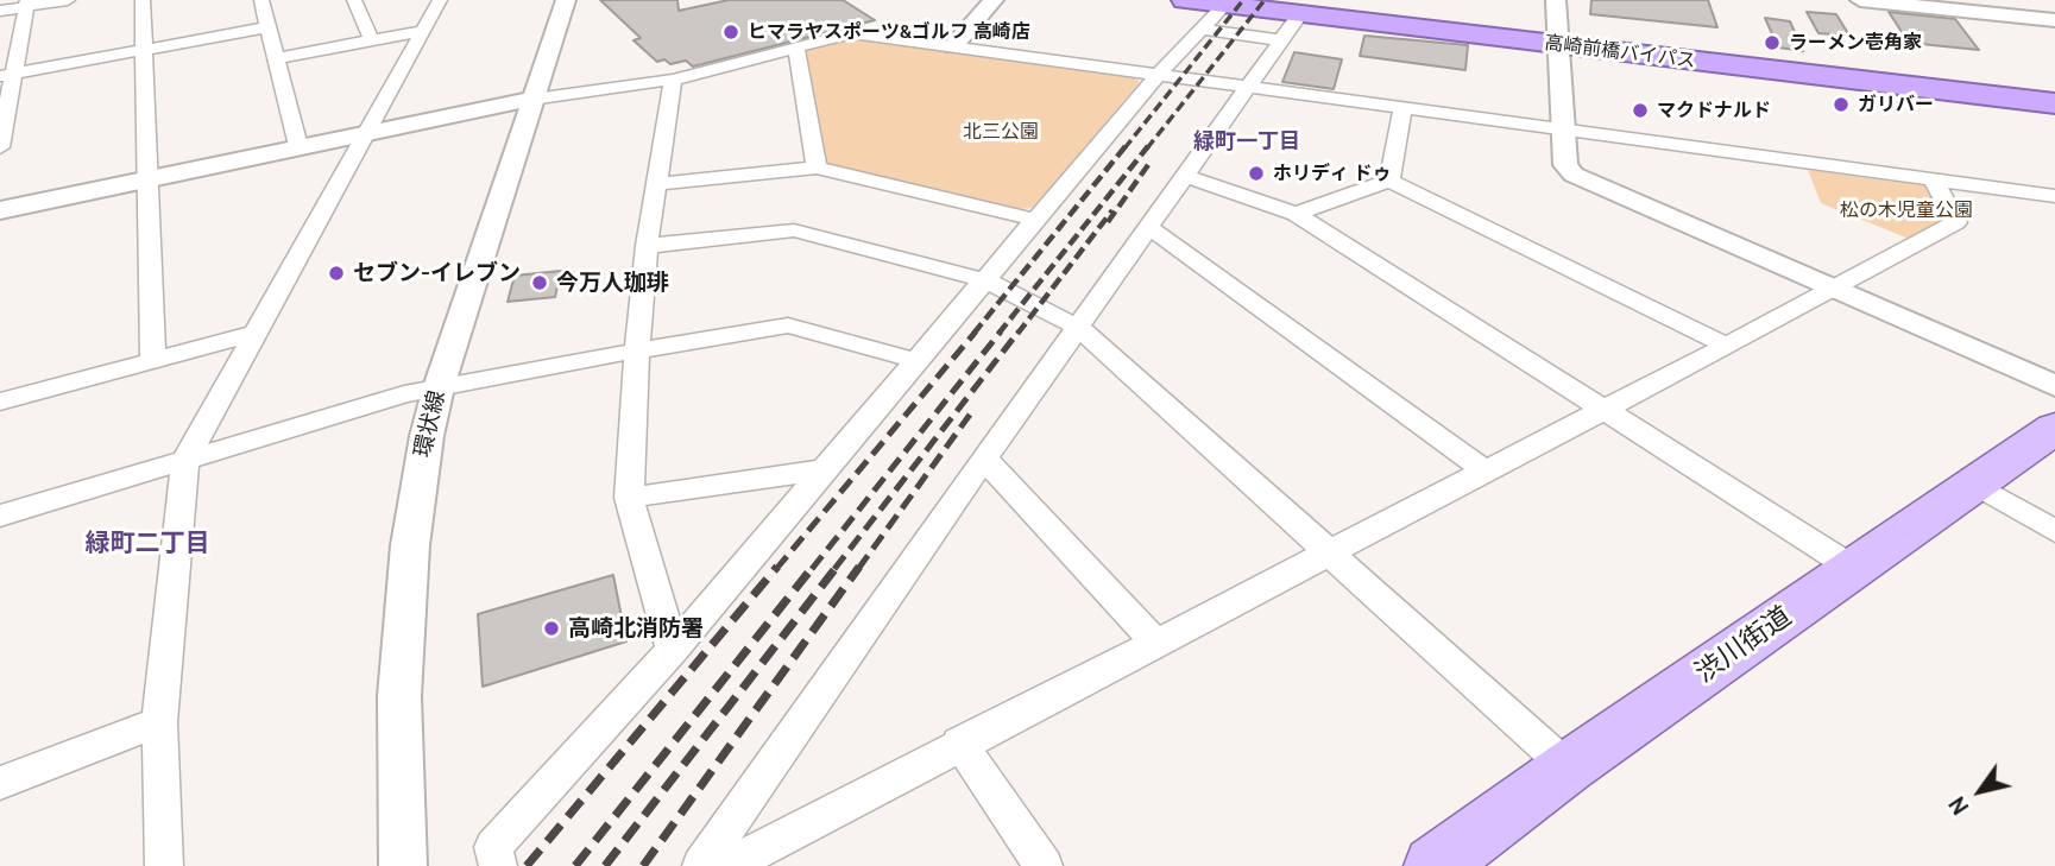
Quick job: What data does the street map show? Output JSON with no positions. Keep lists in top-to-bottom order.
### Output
{
  "streets": {
    "highway": ["高崎前橋バイパス"],
    "main road": ["渋川街道"],
    "street": ["環状線"]
  },
  "districts": ["緑町一丁目", "緑町二丁目"],
  "parks": ["北三公園", "松の木児童公園"],
  "places": [
    "ヒマラヤスポーツ&ゴルフ 高崎店",
    "ラーメン壱角家",
    "ガリバー",
    "マクドナルド",
    "ホリディ ドゥ",
    "セブン-イレブン",
    "今万人珈琲",
    "高崎北消防署"
  ],
  "north": "bottom left"
}
